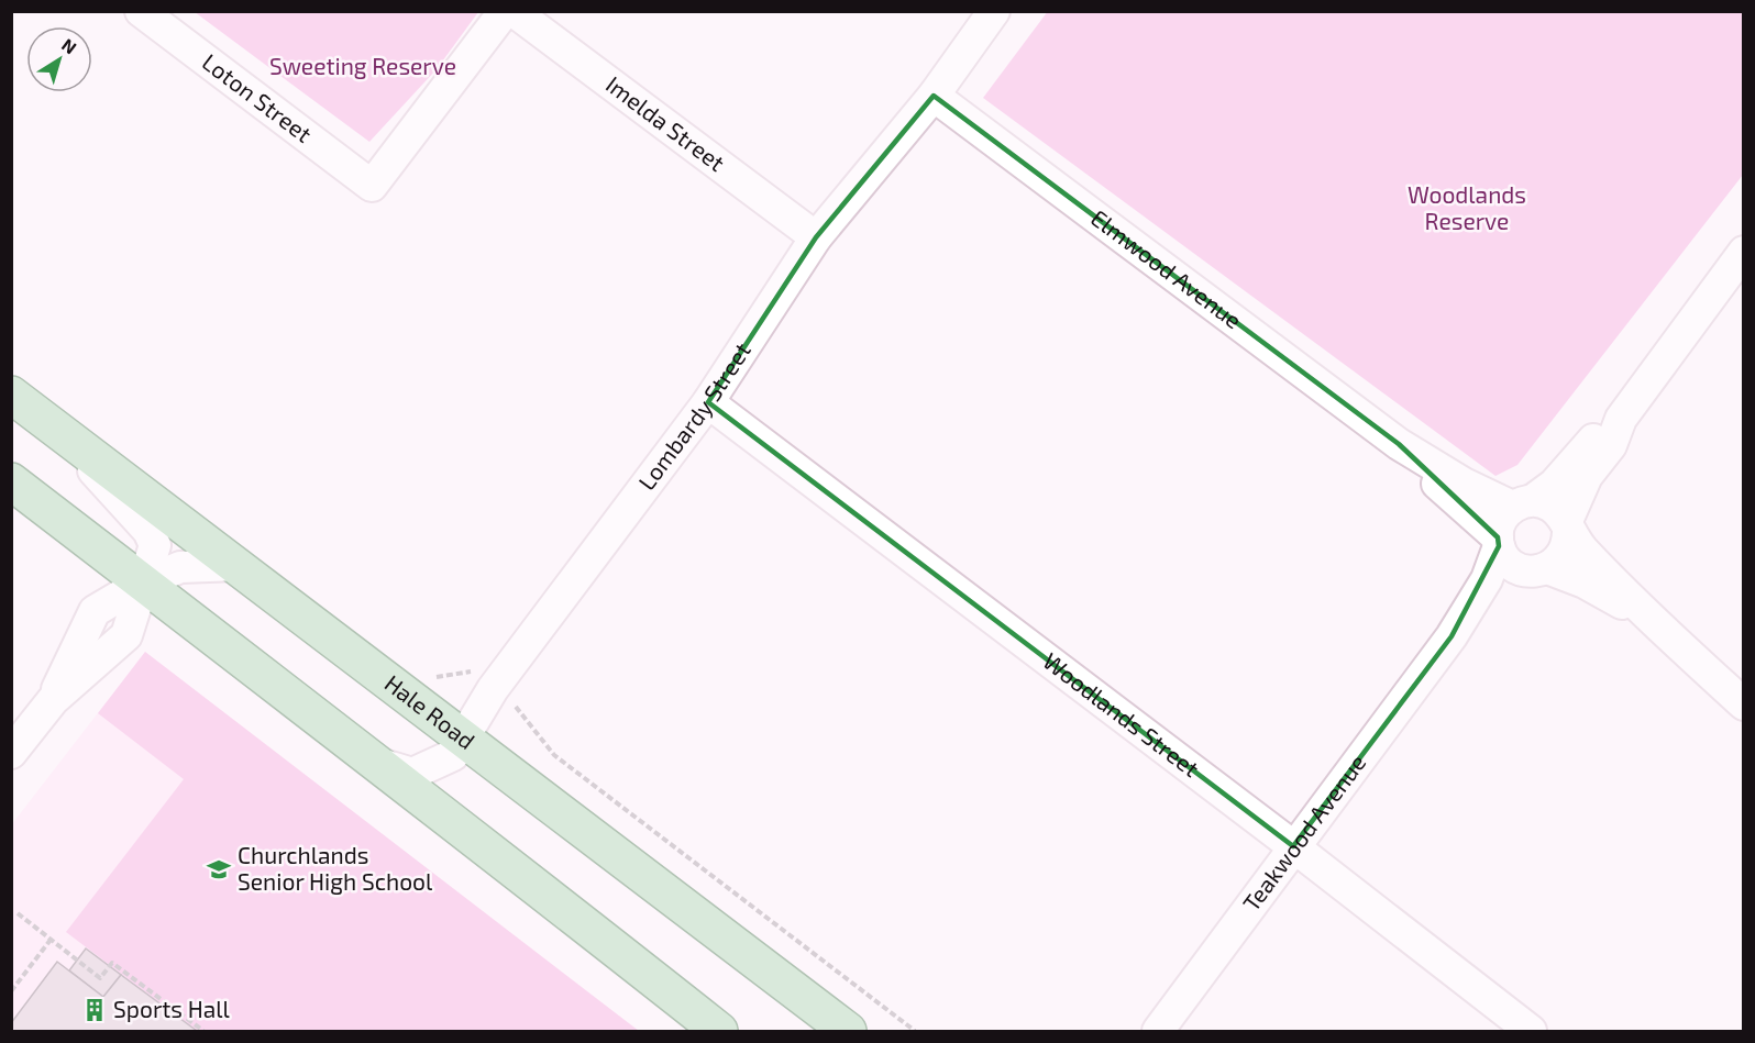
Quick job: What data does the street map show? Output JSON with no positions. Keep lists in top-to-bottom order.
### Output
{
  "streets": {
    "main road": ["Hale Road"],
    "street": [
      "Loton Street",
      "Imelda Street",
      "Elmwood Avenue",
      "Lombardy Street",
      "Woodlands Street",
      "Teakwood Avenue"
    ]
  },
  "crossings": [
    ["Imelda Street", "Lombardy Street"],
    ["Elmwood Avenue", "Lombardy Street"],
    ["Elmwood Avenue", "Teakwood Avenue"],
    ["Lombardy Street", "Hale Road"],
    ["Lombardy Street", "Woodlands Street"],
    ["Woodlands Street", "Teakwood Avenue"]
  ],
  "parks": ["Sweeting Reserve", "Woodlands Reserve"],
  "places": {
    "school or university": ["Churchlands Senior High School"],
    "building": ["Sports Hall"]
  },
  "north": "top right"
}
